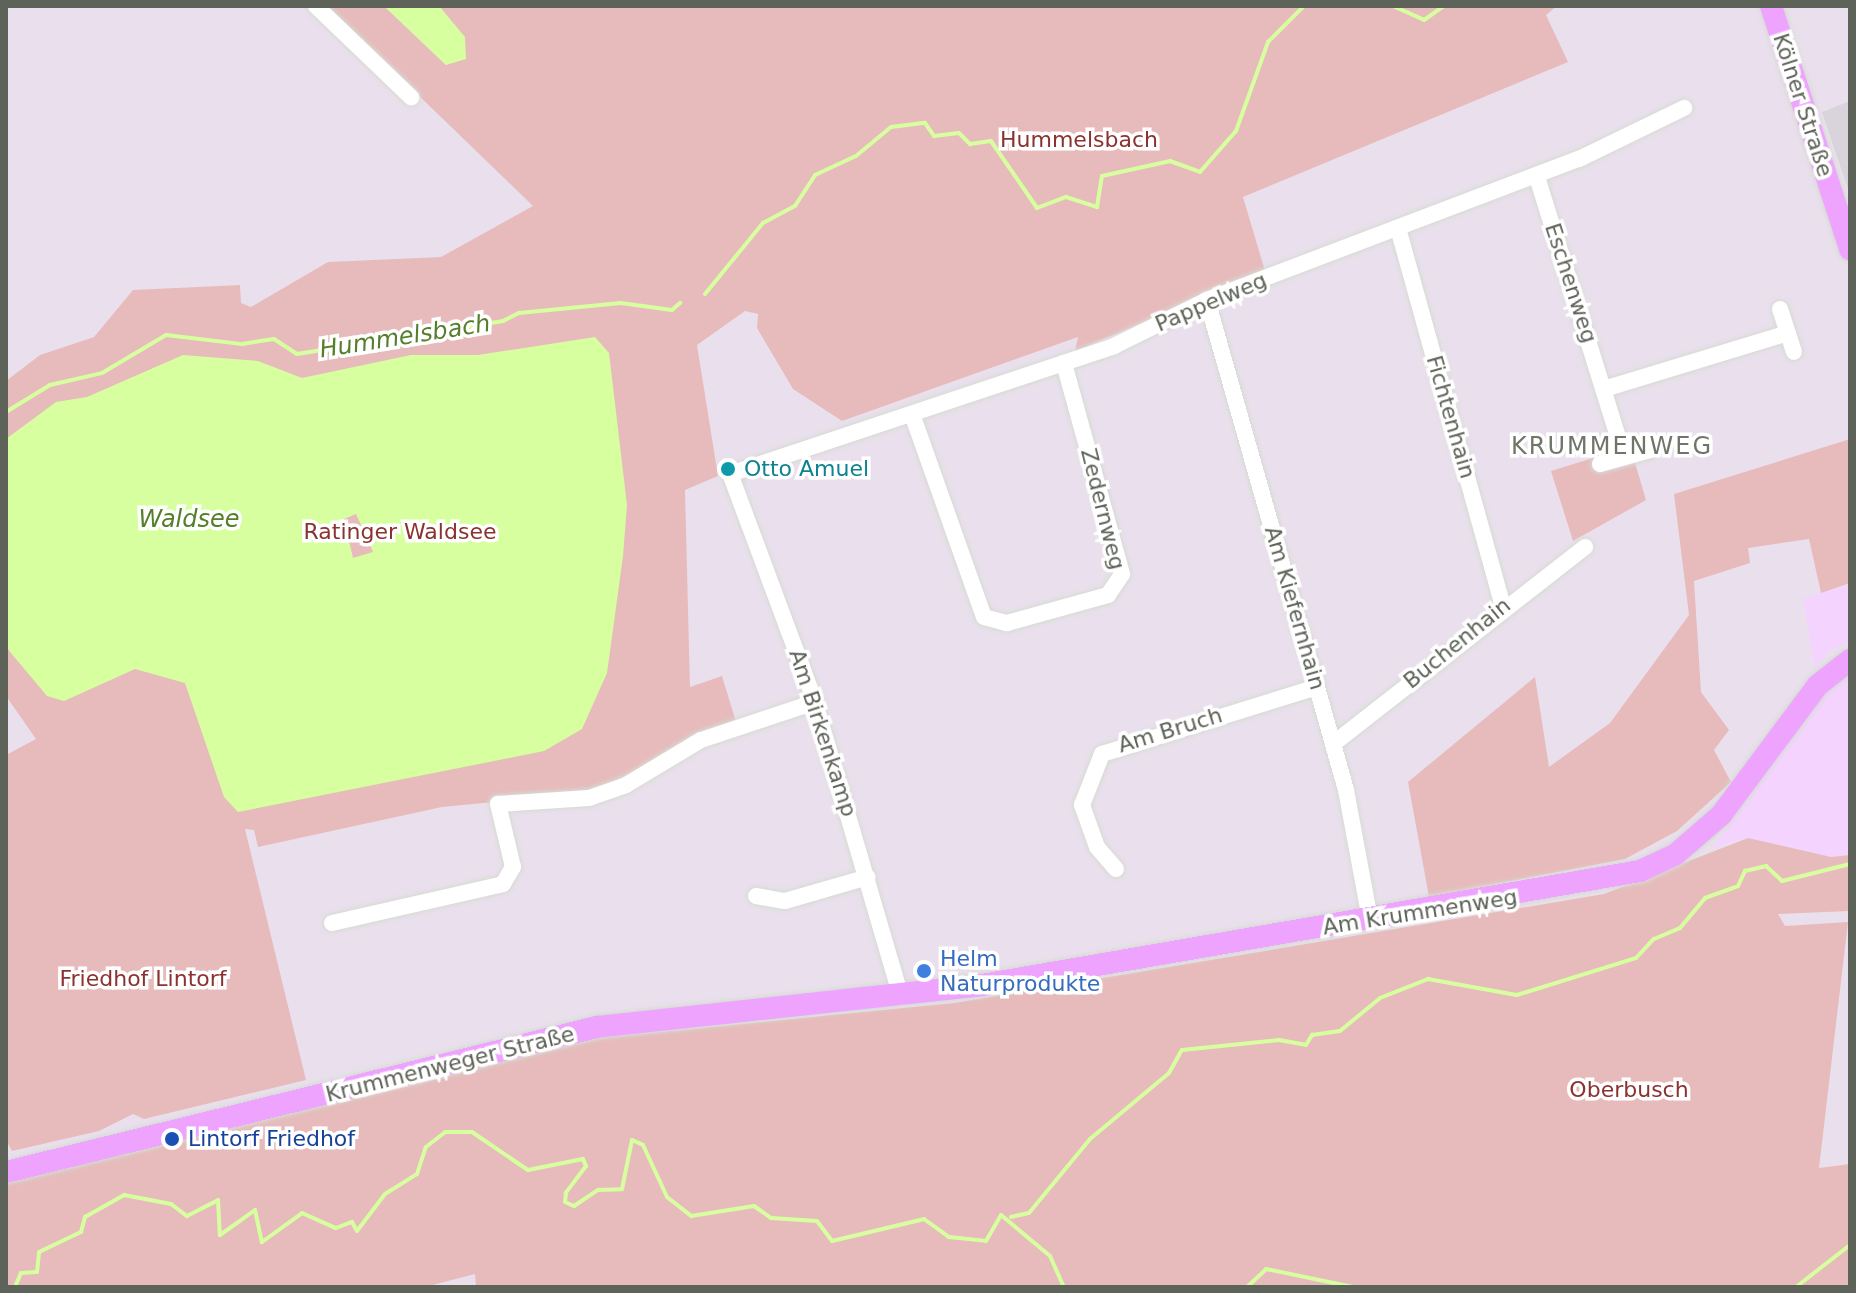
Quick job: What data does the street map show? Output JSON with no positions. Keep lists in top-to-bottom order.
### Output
{
  "streets": {
    "main road": ["Kölner Straße", "Am Krummenweg", "Krummenweger Straße"],
    "street": [
      "Eschenweg",
      "Pappelweg",
      "Fichtenhain",
      "Zedernweg",
      "Am Kiefernhain",
      "Buchenhain",
      "Am Bruch",
      "Am Birkenkamp"
    ]
  },
  "crossings": [
    ["Eschenweg", "Pappelweg"],
    ["Pappelweg", "Fichtenhain"],
    ["Pappelweg", "Zedernweg"],
    ["Pappelweg", "Am Kiefernhain"],
    ["Pappelweg", "Am Birkenkamp"],
    ["Fichtenhain", "Buchenhain"],
    ["Am Kiefernhain", "Buchenhain"],
    ["Am Kiefernhain", "Am Bruch"],
    ["Am Kiefernhain", "Am Krummenweg"],
    ["Am Birkenkamp", "Am Krummenweg"],
    ["Am Birkenkamp", "Krummenweger Straße"],
    ["Am Krummenweg", "Krummenweger Straße"]
  ],
  "districts": ["KRUMMENWEG"],
  "water": ["Hummelsbach", "Waldsee"],
  "parks": [
    "Hummelsbach",
    "Ratinger Waldsee",
    "Friedhof Lintorf",
    "Oberbusch"
  ],
  "places": ["Otto Amuel", "Helm Naturprodukte", "Lintorf Friedhof"]
}
